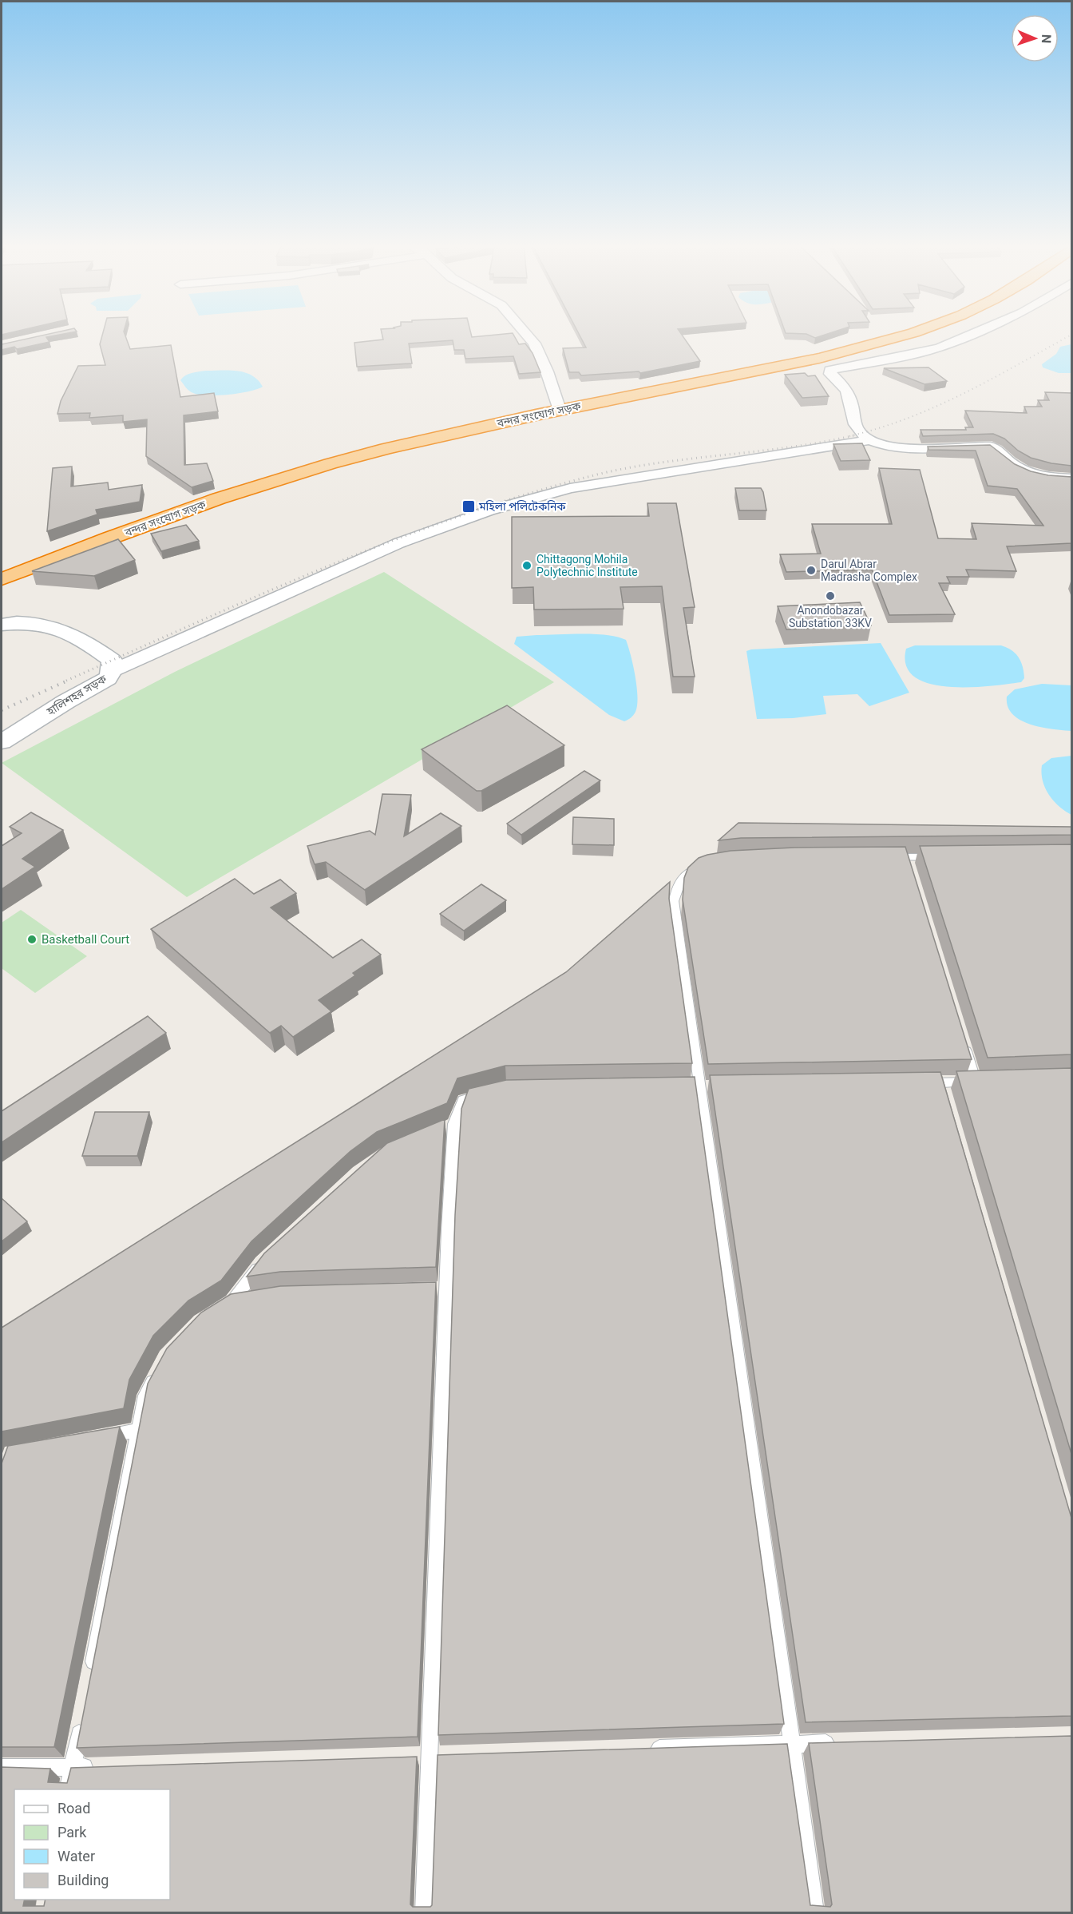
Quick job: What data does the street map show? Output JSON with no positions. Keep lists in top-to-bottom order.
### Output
{
  "streets": {
    "highway": ["বন্দর সংযোগ সড়ক"],
    "street": ["হালিশহর সড়ক"]
  },
  "places": {
    "transit": ["মহিলা পলিটেকনিক"],
    "other": [
      "Chittagong Mohila Polytechnic Institute",
      "Darul Abrar Madrasha Complex",
      "Anondobazar Substation 33KV",
      "Basketball Court"
    ]
  },
  "legend": [
    "Road",
    "Park",
    "Water",
    "Building"
  ],
  "north": "right"
}
